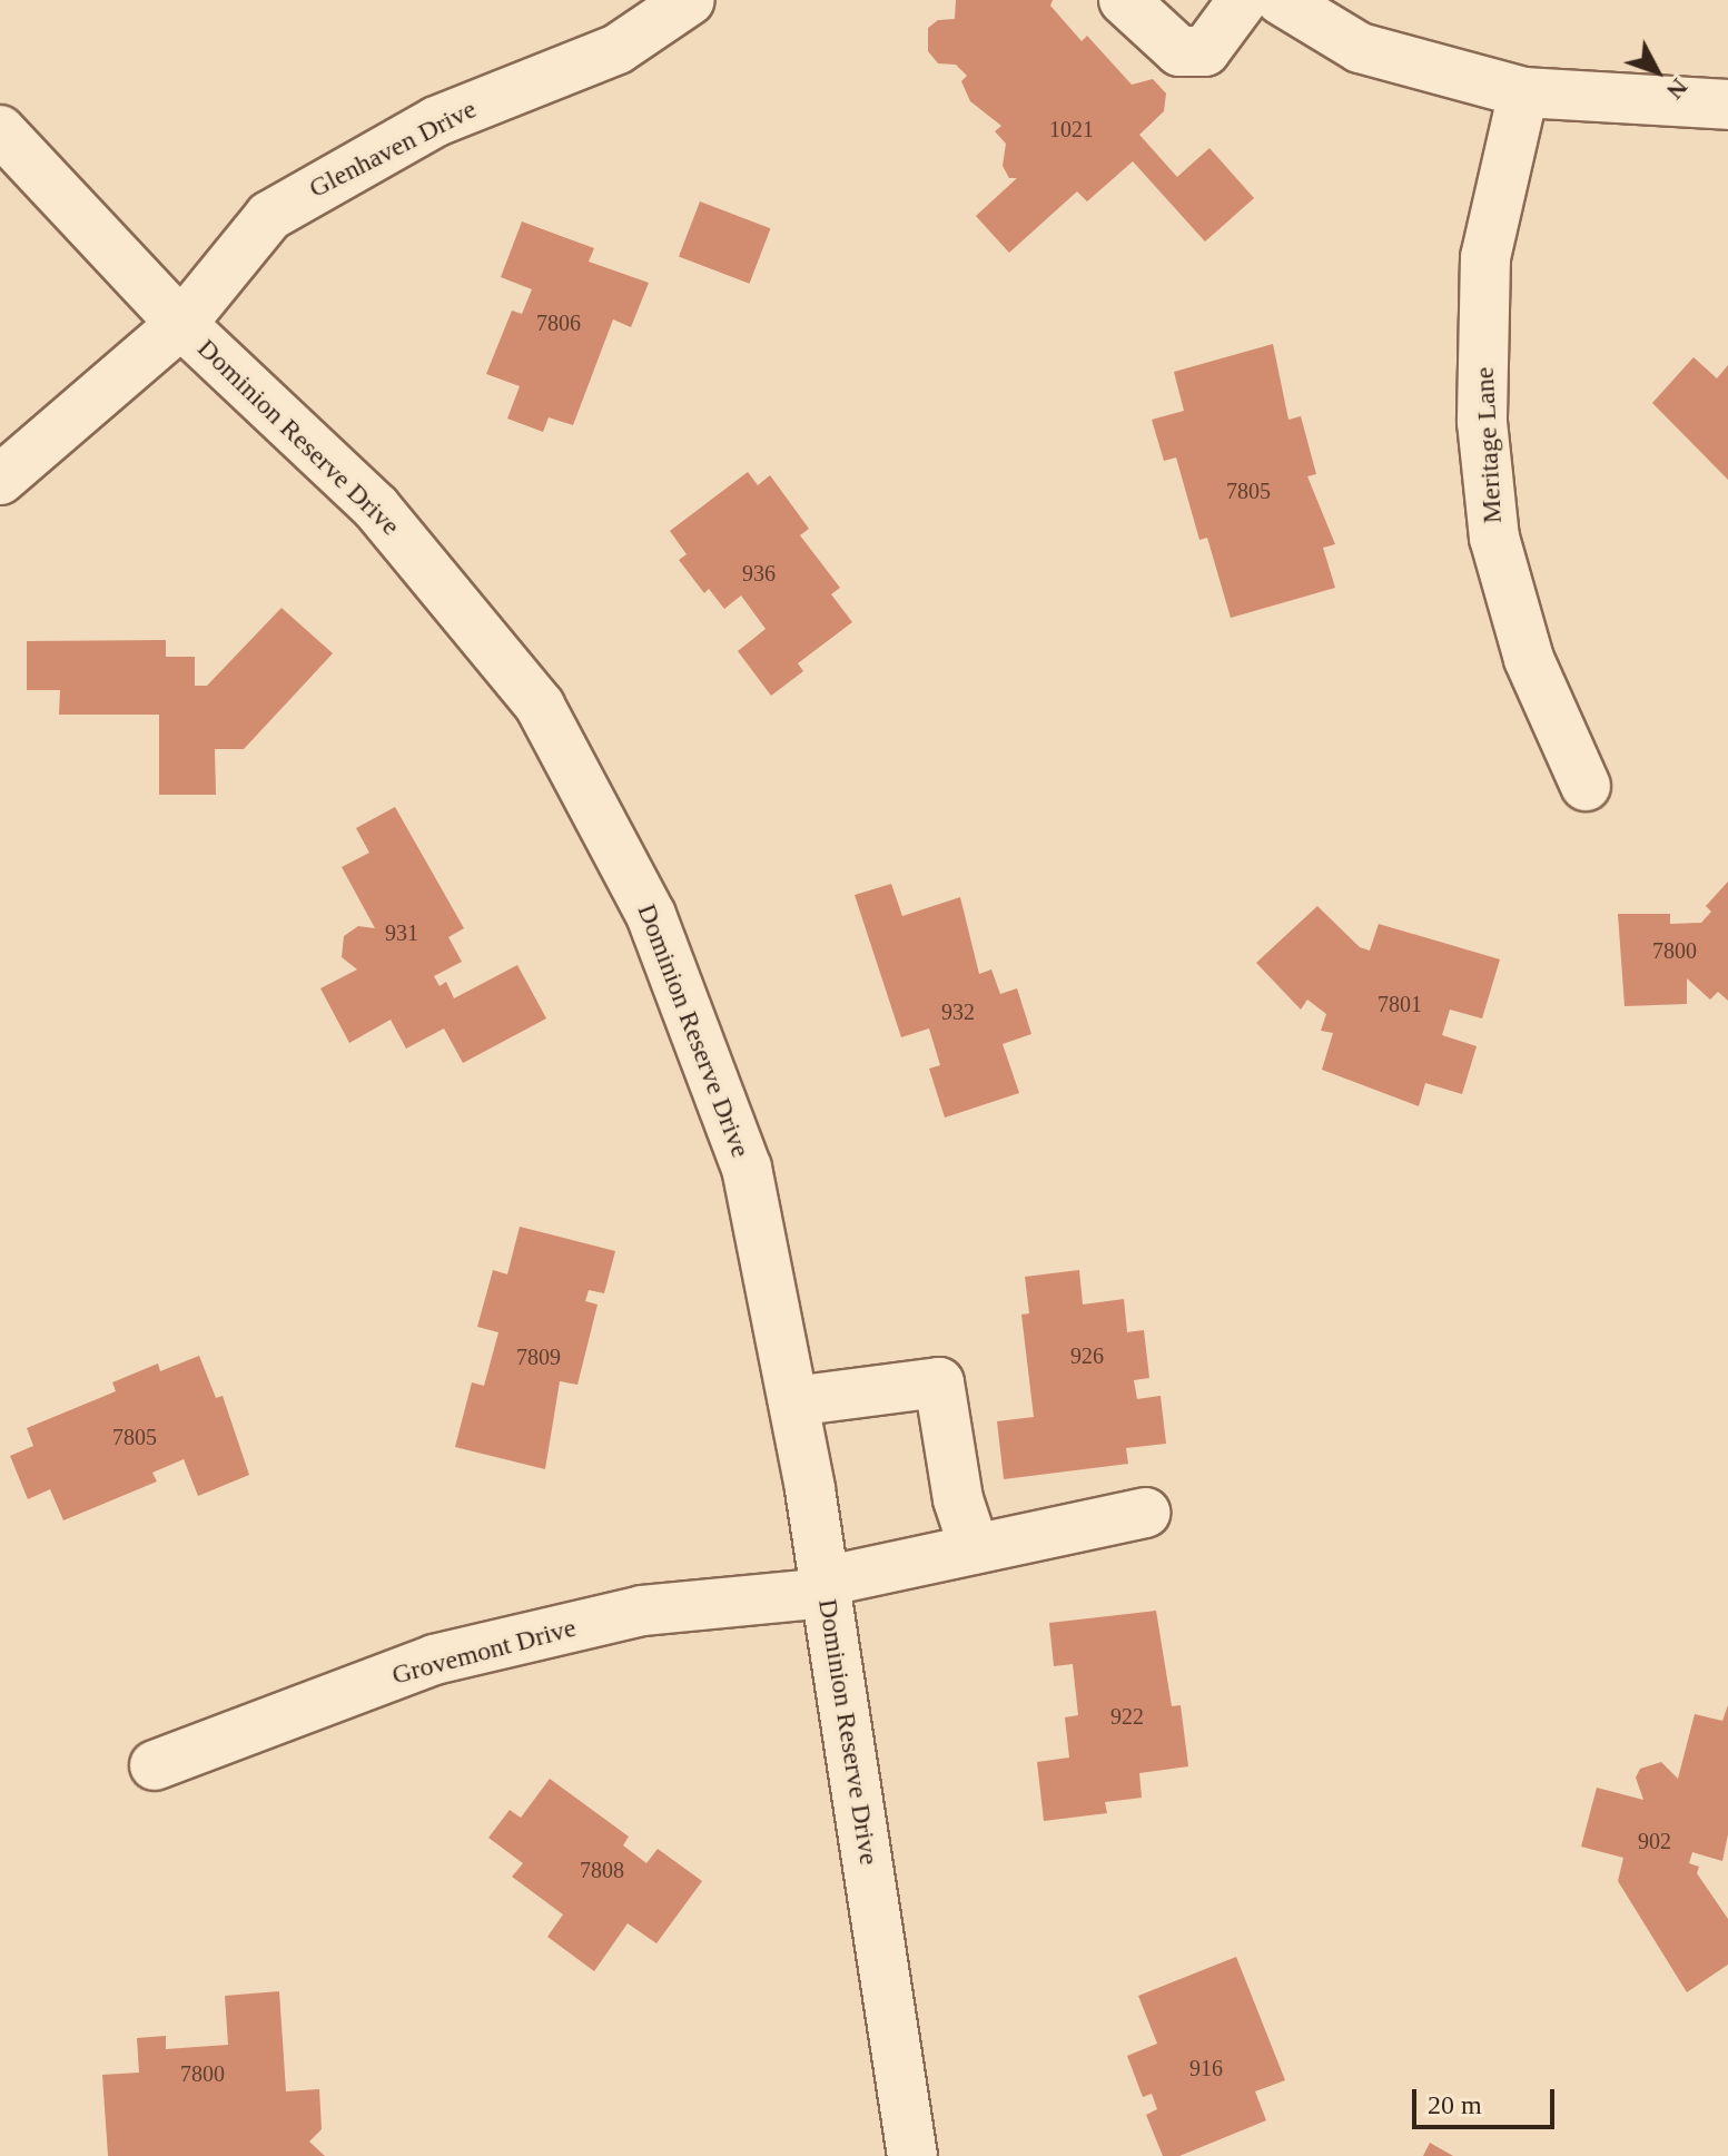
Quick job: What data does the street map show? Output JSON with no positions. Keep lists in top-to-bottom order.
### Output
{
  "streets": {
    "street": [
      "Glenhaven Drive",
      "Dominion Reserve Drive",
      "Meritage Lane",
      "Grovemont Drive"
    ]
  },
  "crossings": [
    ["Glenhaven Drive", "Dominion Reserve Drive"],
    ["Dominion Reserve Drive", "Grovemont Drive"]
  ],
  "house_numbers": [
    "1021",
    "7806",
    "7805",
    "936",
    "931",
    "7800",
    "7801",
    "932",
    "926",
    "7809",
    "7805",
    "922",
    "902",
    "7808",
    "916",
    "7800"
  ],
  "scale_bar": "20 m",
  "north": "bottom right"
}
